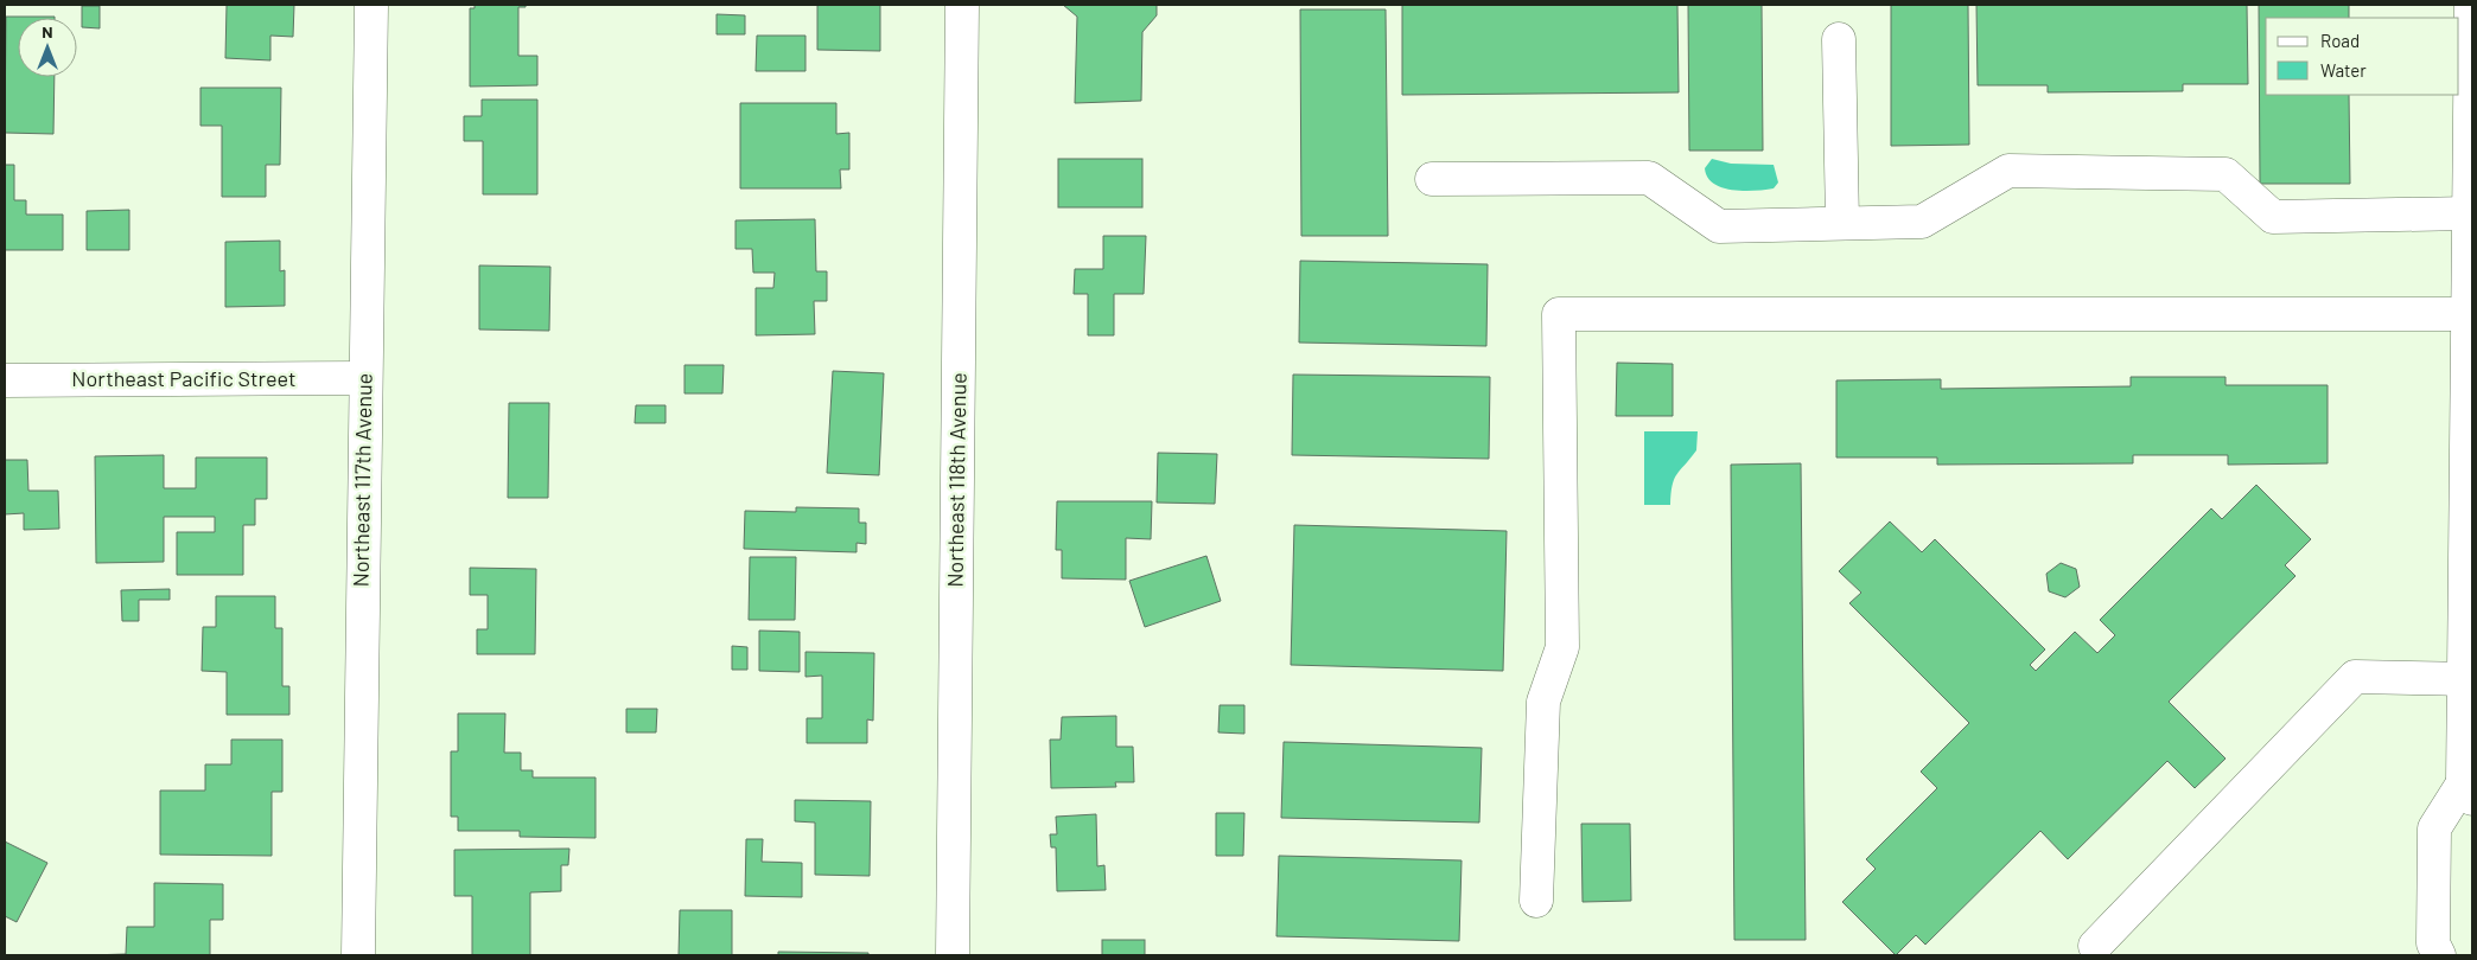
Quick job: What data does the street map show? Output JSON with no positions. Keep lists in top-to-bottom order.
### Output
{
  "streets": {
    "street": ["Northeast Pacific Street", "Northeast 117th Avenue", "Northeast 118th Avenue"]
  },
  "crossings": [
    ["Northeast Pacific Street", "Northeast 117th Avenue"]
  ],
  "legend": ["Road", "Water"],
  "north": "top"
}
